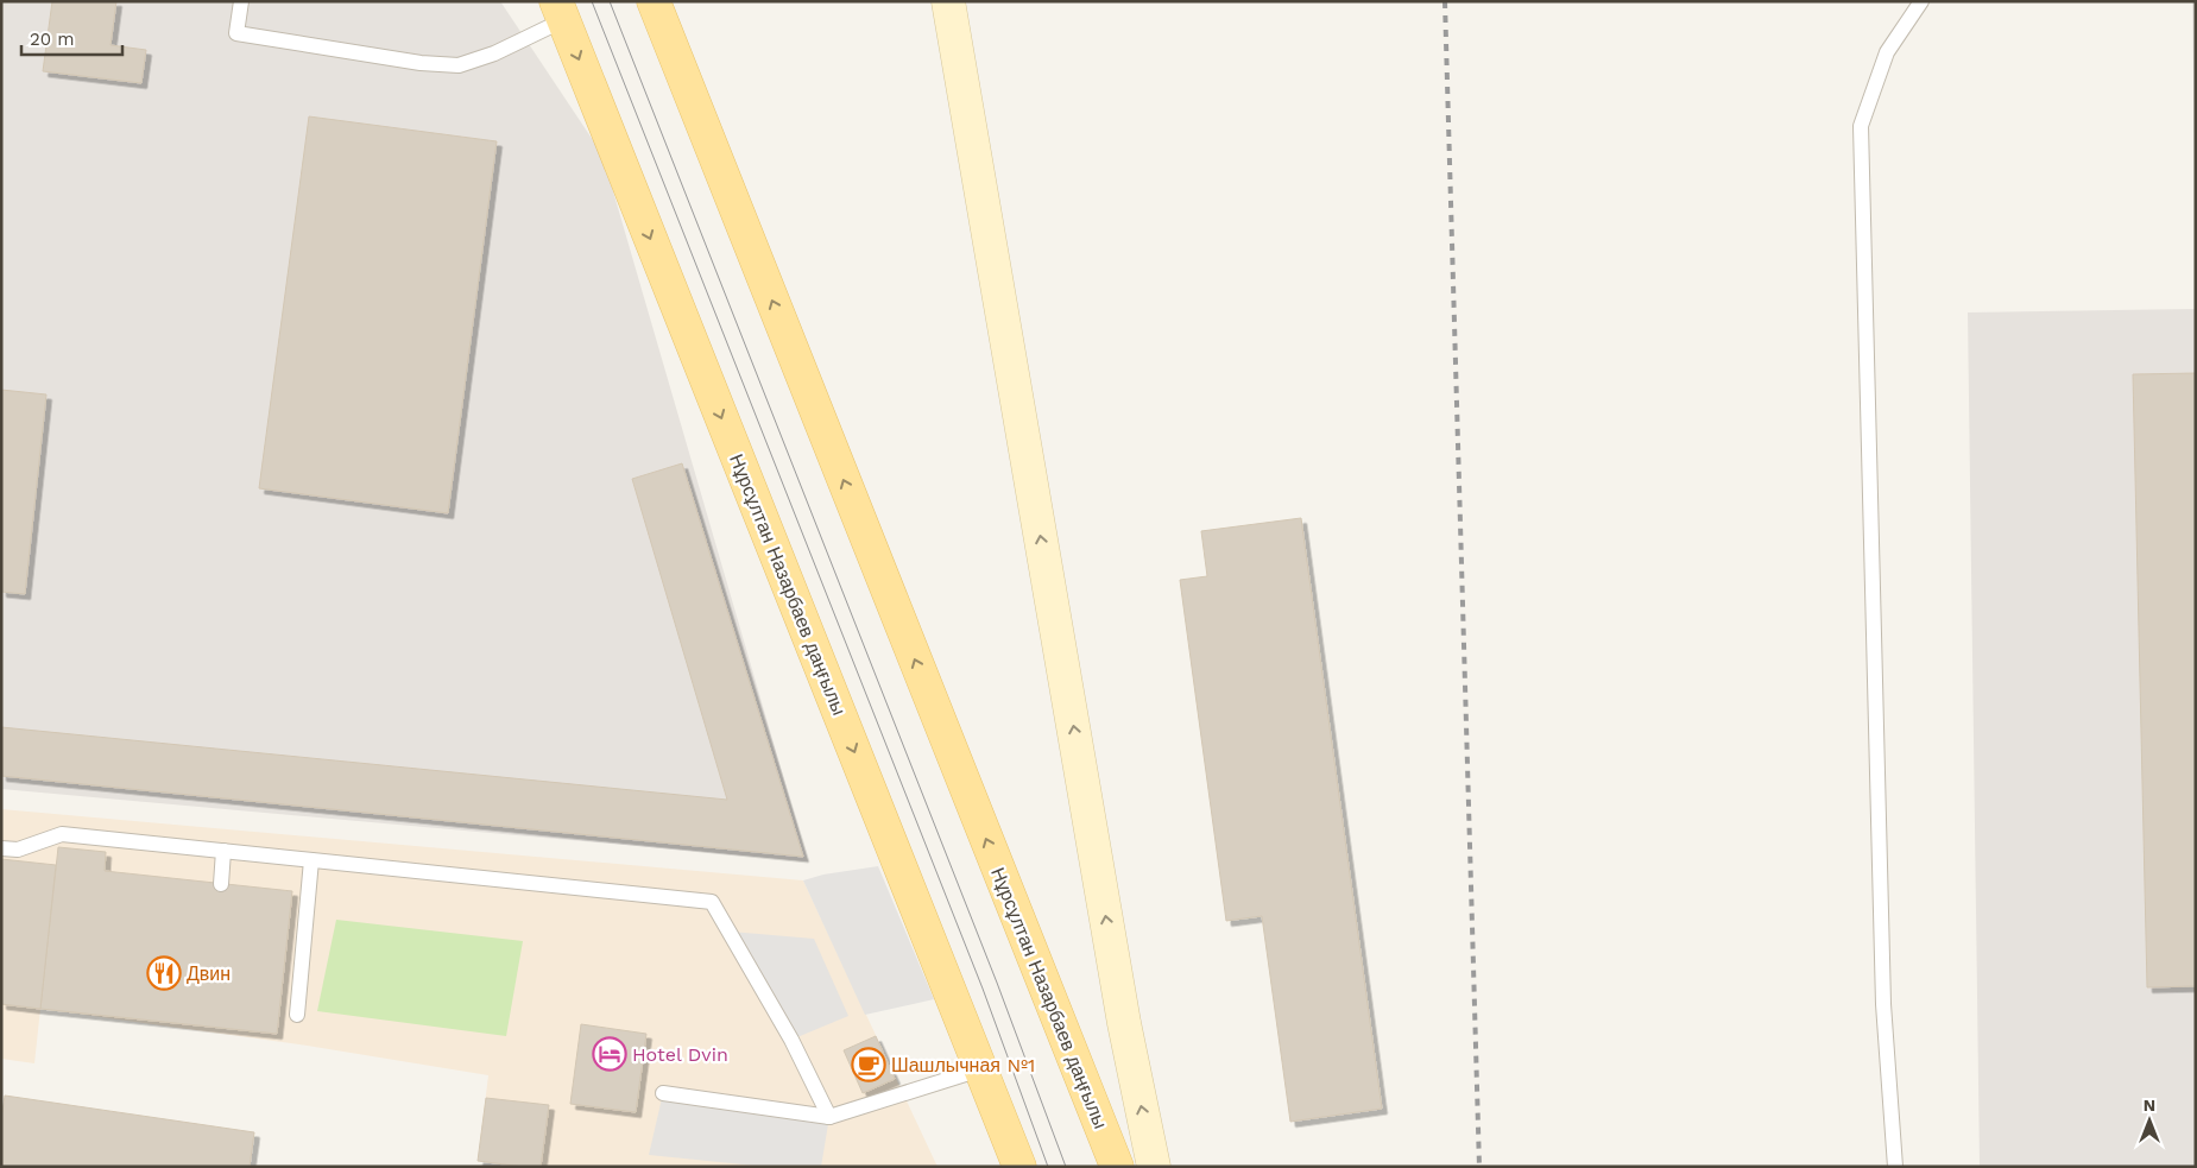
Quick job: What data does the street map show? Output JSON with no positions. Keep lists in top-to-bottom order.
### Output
{
  "streets": {
    "main road": ["Нұрсұлтан Назарбаев даңғылы"]
  },
  "places": {
    "restaurant": ["Двин"],
    "hotel": ["Hotel Dvin"],
    "cafe": ["Шашлычная №1"]
  },
  "scale_bar": "20 m",
  "north": "top"
}
